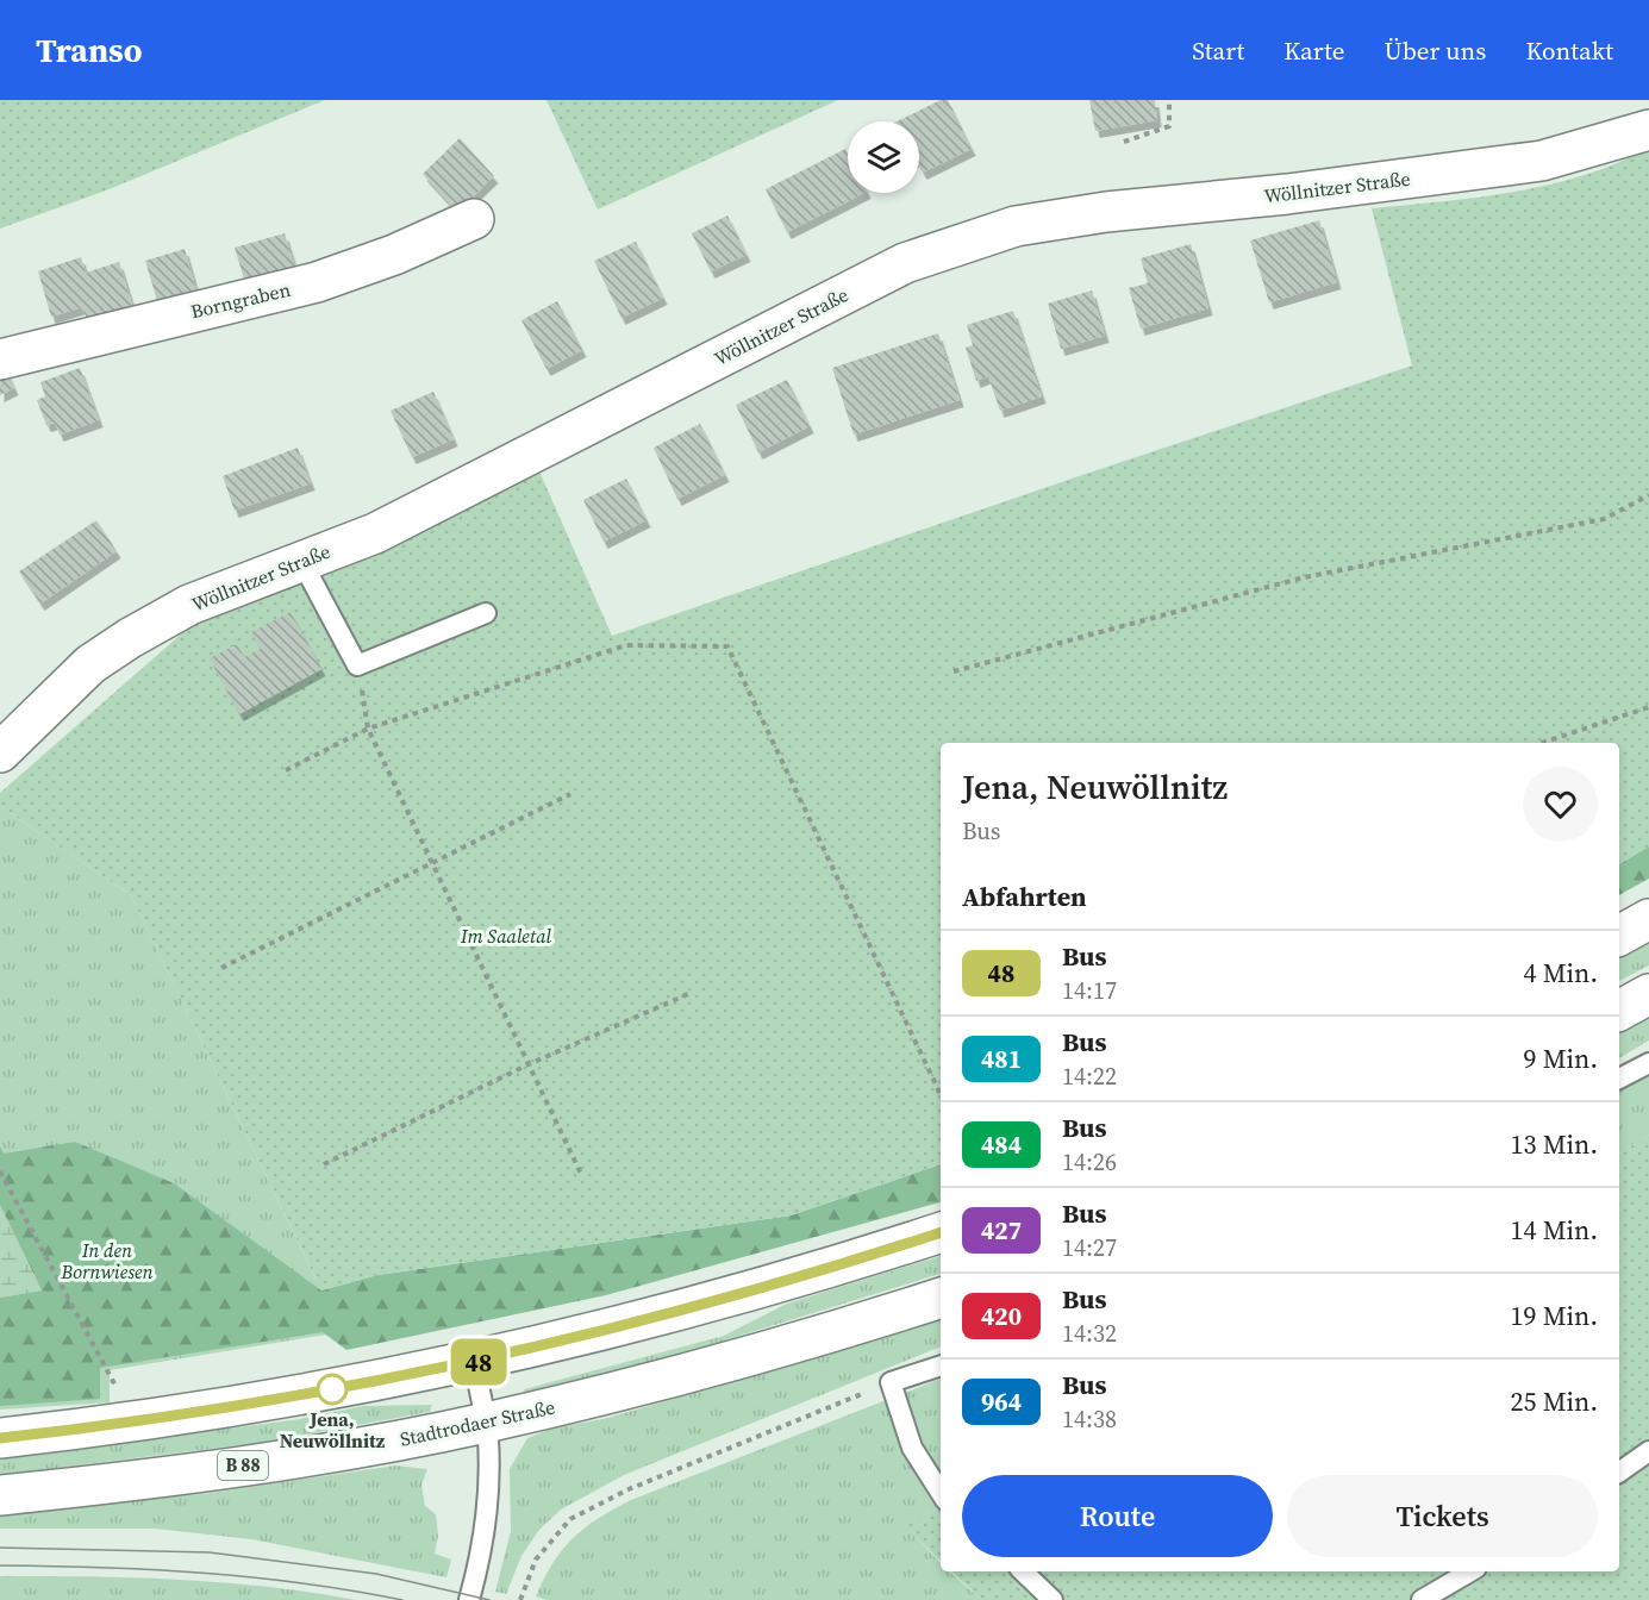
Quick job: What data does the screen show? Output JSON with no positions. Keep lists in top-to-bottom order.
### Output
{
  "streets": {
    "street": [
      "Wöllnitzer Straße",
      "Borngraben",
      "Stadtrodaer Straße",
      "B 88"
    ]
  },
  "parks": ["Im Saaletal", "In den Bornwiesen"],
  "places": ["Jena, Neuwöllnitz"],
  "lines": ["bus line 48"],
  "page": {
    "header": "Transo",
    "nav": [
      "Start",
      "Karte",
      "Über uns",
      "Kontakt"
    ],
    "on_map": "48",
    "heading": [
      ["Jena, Neuwöllnitz", "Bus"],
      "Abfahrten"
    ],
    "list": [
      {
        "mark": "48",
        "name": "Bus",
        "note": "14:17",
        "value": "4 Min."
      },
      {
        "mark": "481",
        "name": "Bus",
        "note": "14:22",
        "value": "9 Min."
      },
      {
        "mark": "484",
        "name": "Bus",
        "note": "14:26",
        "value": "13 Min."
      },
      {
        "mark": "427",
        "name": "Bus",
        "note": "14:27",
        "value": "14 Min."
      },
      {
        "mark": "420",
        "name": "Bus",
        "note": "14:32",
        "value": "19 Min."
      },
      {
        "mark": "964",
        "name": "Bus",
        "note": "14:38",
        "value": "25 Min."
      }
    ],
    "buttons": ["Route", "Tickets"]
  }
}
